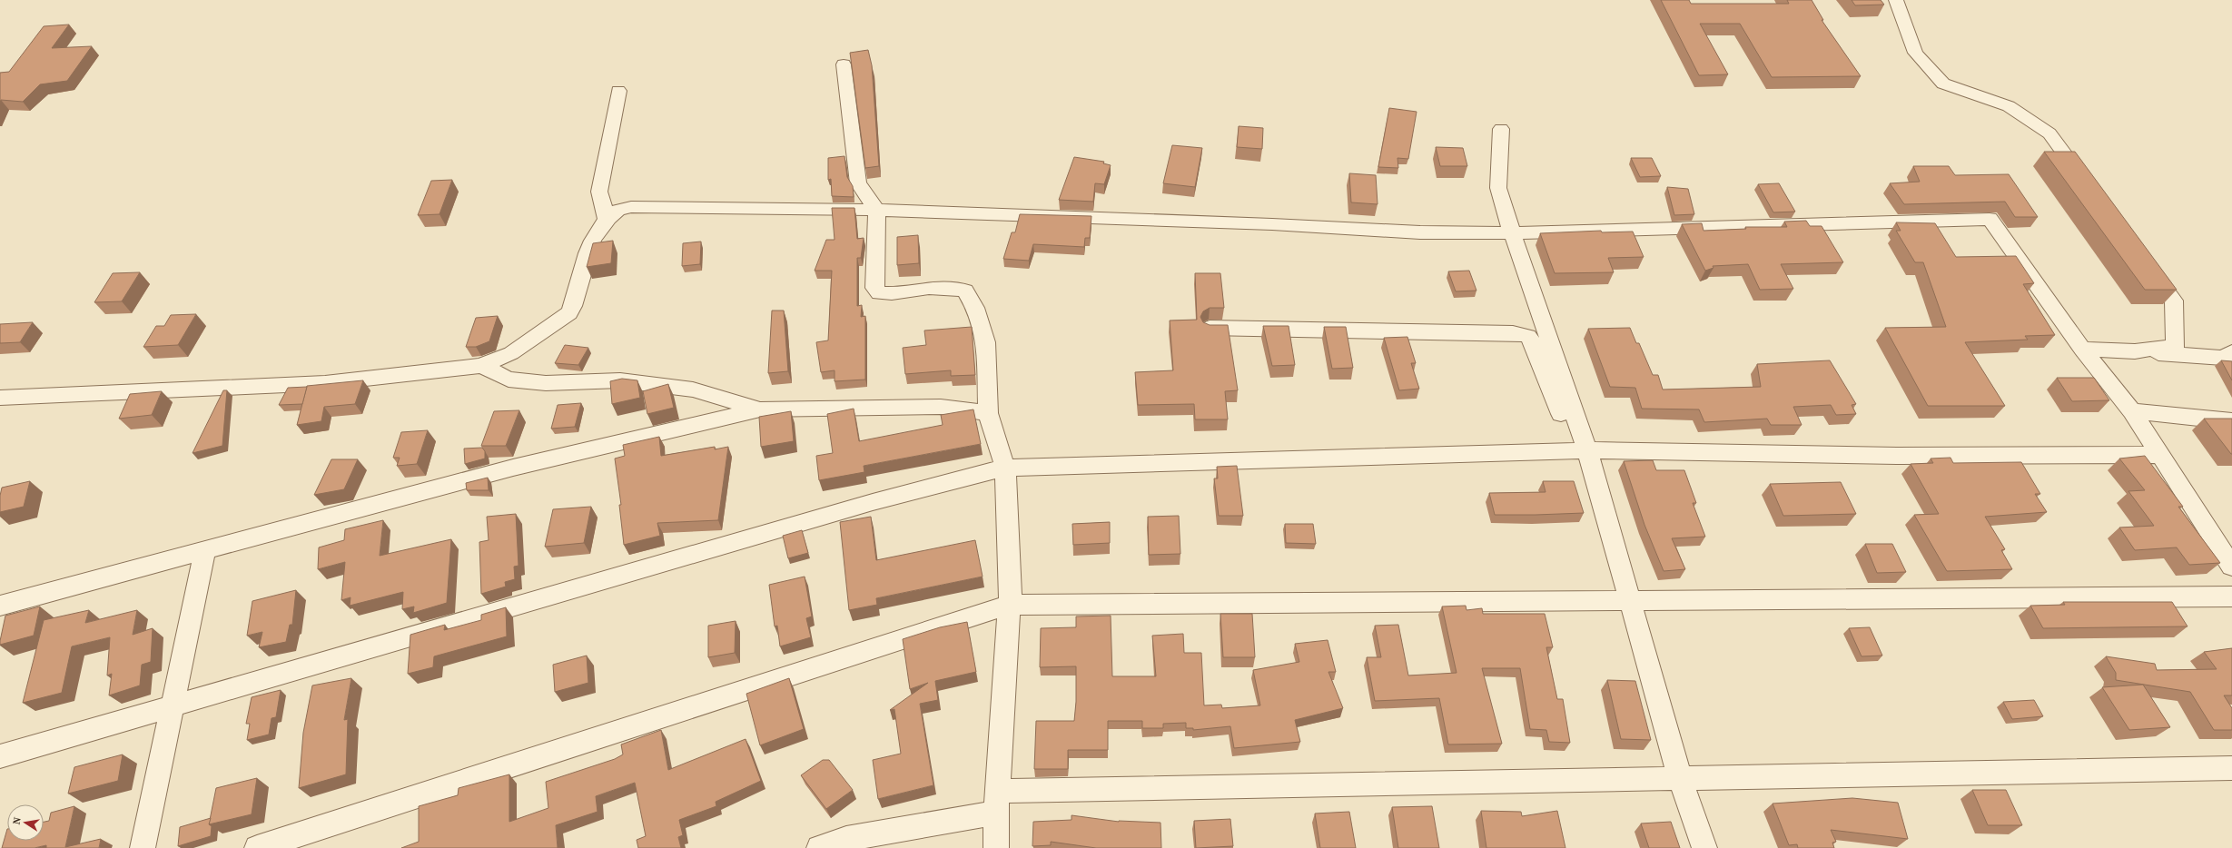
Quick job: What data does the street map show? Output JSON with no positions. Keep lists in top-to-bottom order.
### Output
{
  "north": "left"
}
